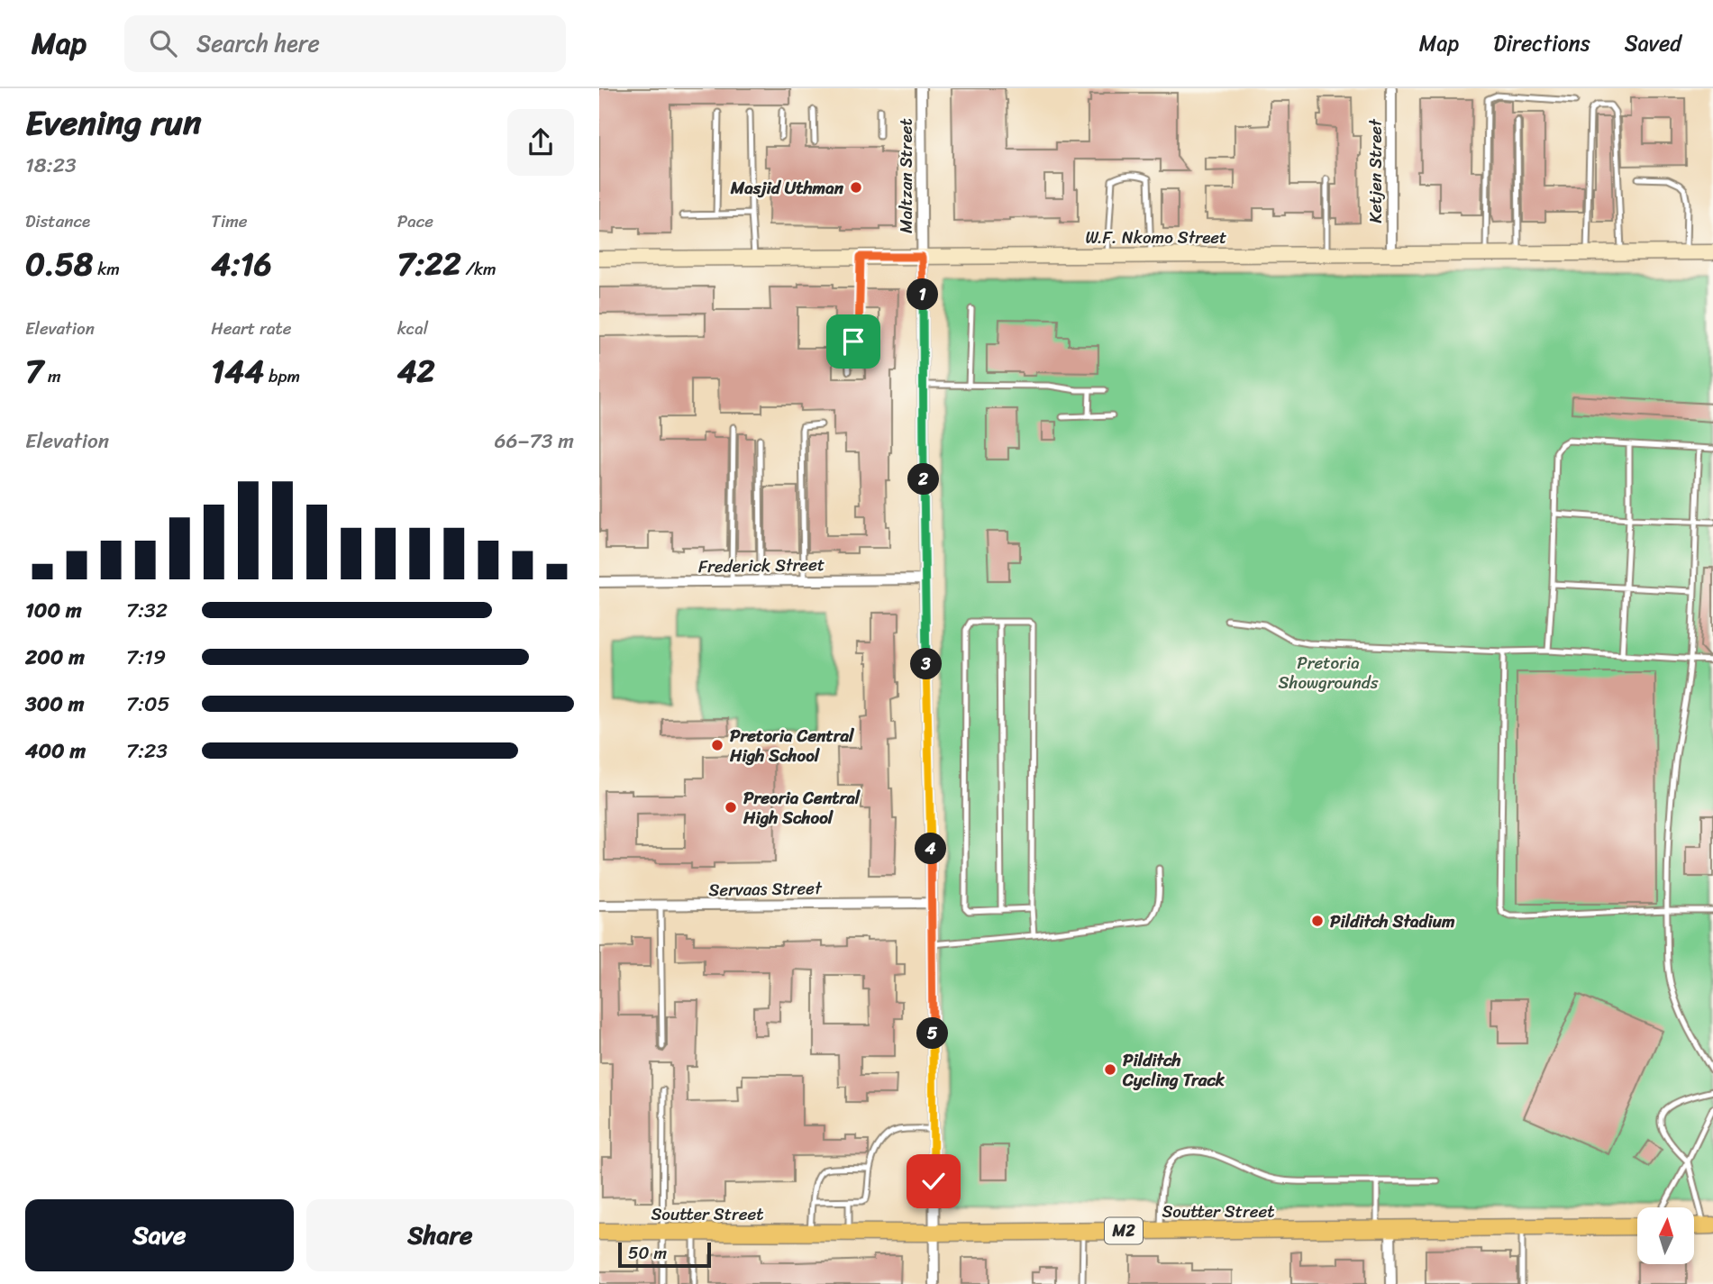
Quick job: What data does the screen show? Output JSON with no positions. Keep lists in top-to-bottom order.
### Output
{
  "streets": {
    "main road": ["W.F. Nkomo Street", "Soutter Street", "M2"],
    "street": [
      "Ketjen Street",
      "Maltzan Street",
      "Frederick Street",
      "Servaas Street"
    ]
  },
  "crossings": [
    ["Ketjen Street", "W.F. Nkomo Street"],
    ["Maltzan Street", "W.F. Nkomo Street"],
    ["Maltzan Street", "Frederick Street"],
    ["Maltzan Street", "Servaas Street"],
    ["Maltzan Street", "Soutter Street"]
  ],
  "parks": ["Pretoria Showgrounds"],
  "places": [
    "Masjid Uthman",
    "Pretoria Central High School",
    "Preoria Central High School",
    "Pilditch Stadium",
    "Pilditch Cycling Track"
  ],
  "scale_bar": "50 m",
  "north": "top",
  "page": {
    "header": "Map",
    "search": "Search here",
    "nav": ["Map", "Directions", "Saved"],
    "heading": ["Evening run", "18:23"],
    "stats": [
      ["Distance", "0.58 km"],
      ["Time", "4:16"],
      ["Pace", "7:22 /km"],
      ["Elevation", "7 m"],
      ["Heart rate", "144 bpm"],
      ["kcal", "42"]
    ],
    "pins": [
      "1",
      "2",
      "3",
      "4",
      "5"
    ],
    "chart": ["Elevation", "66–73 m"],
    "list": [
      {
        "name": "100 m",
        "note": "7:32"
      },
      {
        "name": "200 m",
        "note": "7:19"
      },
      {
        "name": "300 m",
        "note": "7:05"
      },
      {
        "name": "400 m",
        "note": "7:23"
      }
    ],
    "buttons": ["Save", "Share"],
    "scale": "50 m"
  }
}
